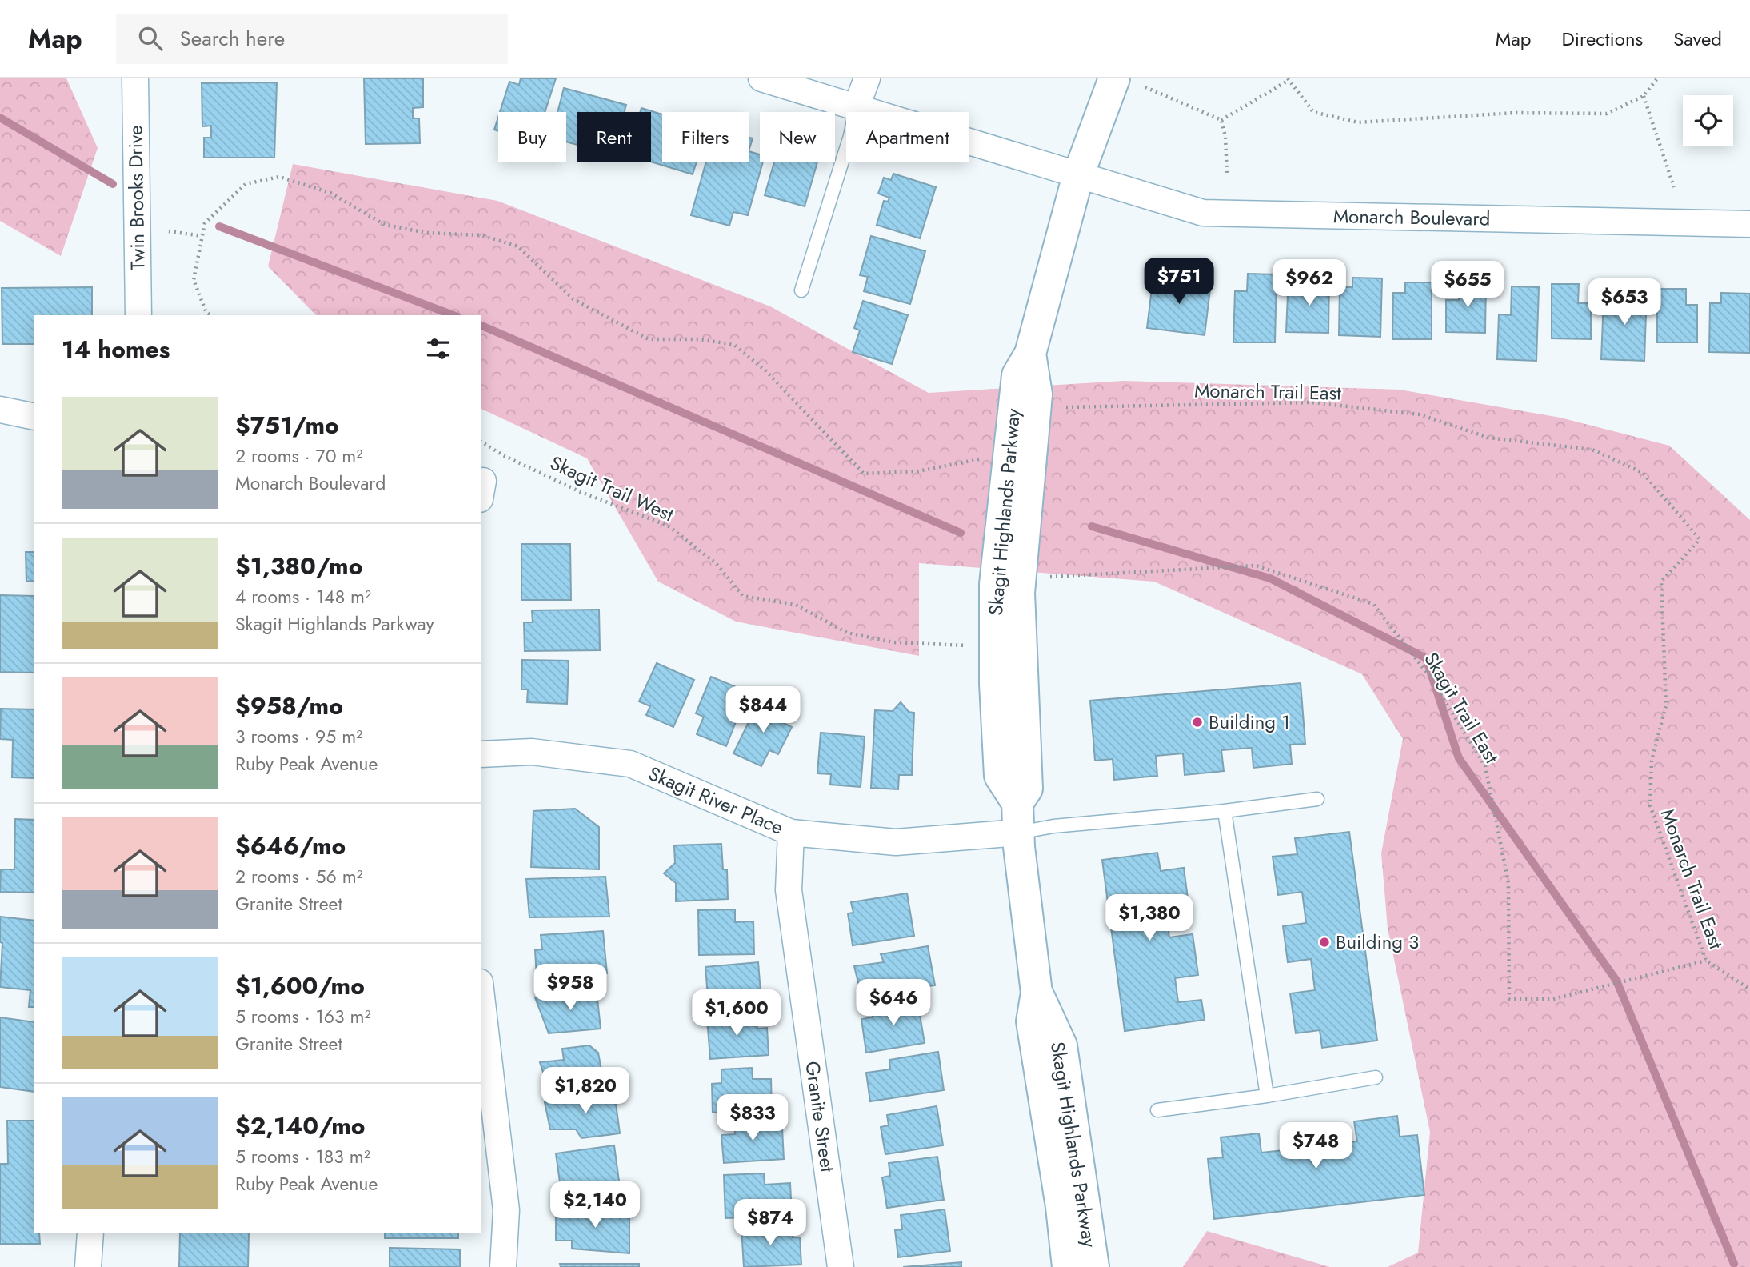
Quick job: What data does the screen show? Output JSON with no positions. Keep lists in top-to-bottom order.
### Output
{
  "streets": {
    "street": [
      "Twin Brooks Drive",
      "Monarch Boulevard",
      "Skagit Highlands Parkway",
      "Skagit River Place",
      "Granite Street"
    ],
    "path": ["Monarch Trail East", "Skagit Trail West", "Skagit Trail East"]
  },
  "crossings": [
    ["Monarch Boulevard", "Skagit Highlands Parkway"],
    ["Monarch Trail East", "Skagit Trail East"],
    ["Skagit Highlands Parkway", "Skagit River Place"],
    ["Skagit River Place", "Granite Street"]
  ],
  "places": ["Building 1", "Building 3"],
  "page": {
    "header": "Map",
    "search": "Search here",
    "nav": ["Map", "Directions", "Saved"],
    "chip": [
      "Buy",
      "Rent",
      "Filters",
      "New",
      "Apartment"
    ],
    "price": [
      "$751",
      "$962",
      "$655",
      "$653",
      "$844",
      "$1,380",
      "$958",
      "$646",
      "$1,600",
      "$1,820",
      "$833",
      "$748",
      "$2,140",
      "$874"
    ],
    "heading": "14 homes",
    "list": [
      {
        "name": "$751/mo",
        "note": "2 rooms · 70 m² · Monarch Boulevard"
      },
      {
        "name": "$1,380/mo",
        "note": "4 rooms · 148 m² · Skagit Highlands Parkway"
      },
      {
        "name": "$958/mo",
        "note": "3 rooms · 95 m² · Ruby Peak Avenue"
      },
      {
        "name": "$646/mo",
        "note": "2 rooms · 56 m² · Granite Street"
      },
      {
        "name": "$1,600/mo",
        "note": "5 rooms · 163 m² · Granite Street"
      },
      {
        "name": "$2,140/mo",
        "note": "5 rooms · 183 m² · Ruby Peak Avenue"
      }
    ]
  }
}
